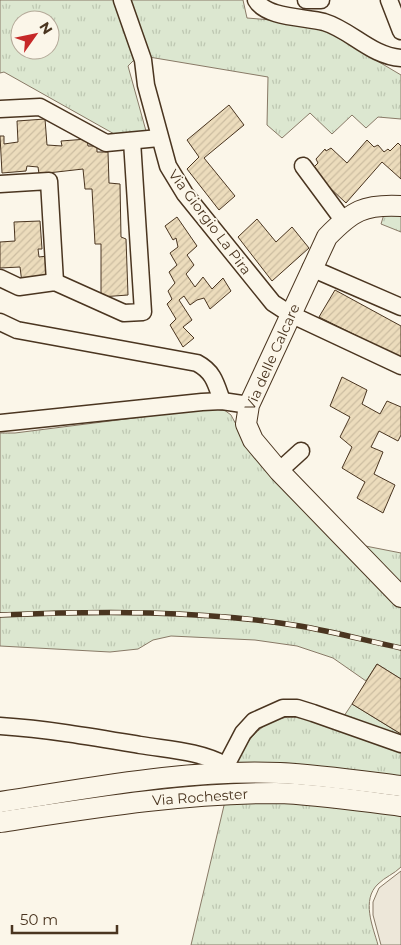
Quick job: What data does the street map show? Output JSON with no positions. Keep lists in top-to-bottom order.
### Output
{
  "streets": {
    "main road": ["Via delle Calcare", "Via Rochester"],
    "street": ["Via Giorgio La Pira"]
  },
  "crossings": [
    ["Via Giorgio La Pira", "Via delle Calcare"]
  ],
  "scale_bar": "50 m",
  "north": "top right"
}
